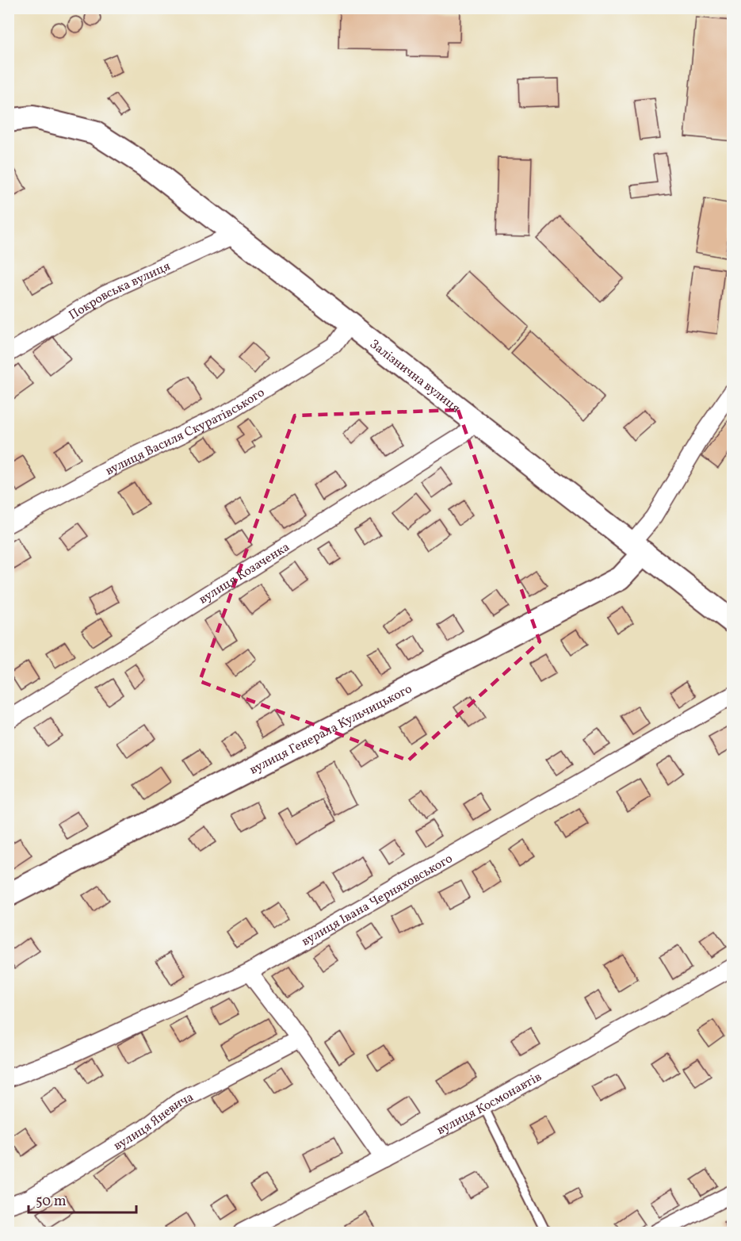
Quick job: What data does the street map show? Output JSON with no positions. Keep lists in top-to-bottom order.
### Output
{
  "streets": {
    "street": [
      "Покровська вулиця",
      "Залізнична вулиця",
      "вулиця Василя Скуратівського",
      "вулиця Козаченка",
      "вулиця Генерала Кульчицького",
      "вулиця Івана Черняховського",
      "вулиця Космонавтів",
      "вулиця Яневича"
    ]
  },
  "crossings": [
    ["Покровська вулиця", "Залізнична вулиця"],
    ["Залізнична вулиця", "вулиця Василя Скуратівського"],
    ["Залізнична вулиця", "вулиця Козаченка"],
    ["Залізнична вулиця", "вулиця Генерала Кульчицького"]
  ],
  "scale_bar": "50 m"
}
